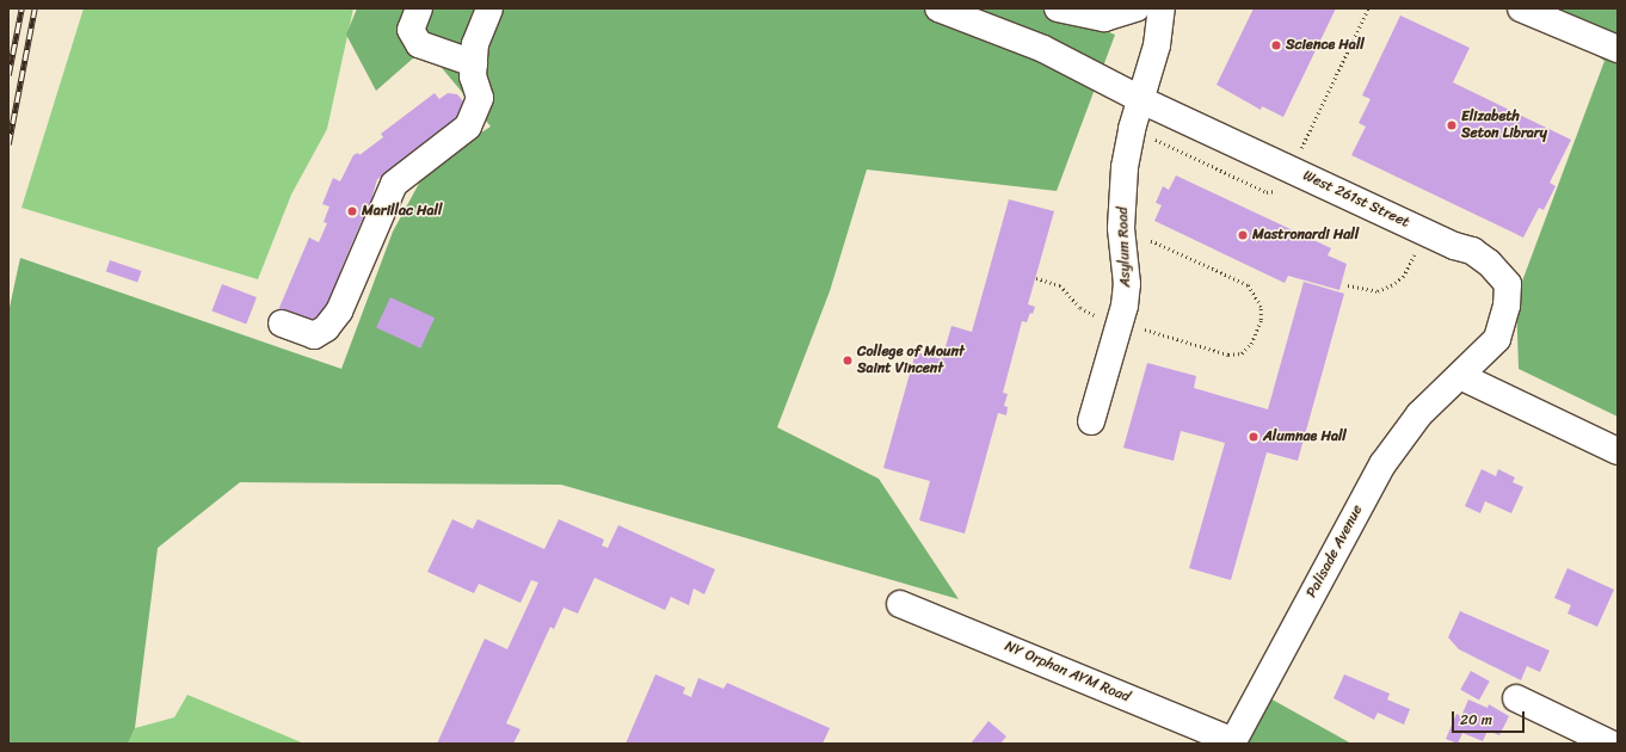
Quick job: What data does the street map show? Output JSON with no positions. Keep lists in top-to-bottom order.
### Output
{
  "streets": {
    "street": [
      "West 261st Street",
      "Asylum Road",
      "Palisade Avenue",
      "NY Orphan AYM Road"
    ]
  },
  "crossings": [
    ["West 261st Street", "Asylum Road"],
    ["West 261st Street", "Palisade Avenue"],
    ["Palisade Avenue", "NY Orphan AYM Road"]
  ],
  "places": [
    "Science Hall",
    "Elizabeth Seton Library",
    "Marillac Hall",
    "Mastronardi Hall",
    "College of Mount Saint Vincent",
    "Alumnae Hall"
  ],
  "scale_bar": "20 m"
}
